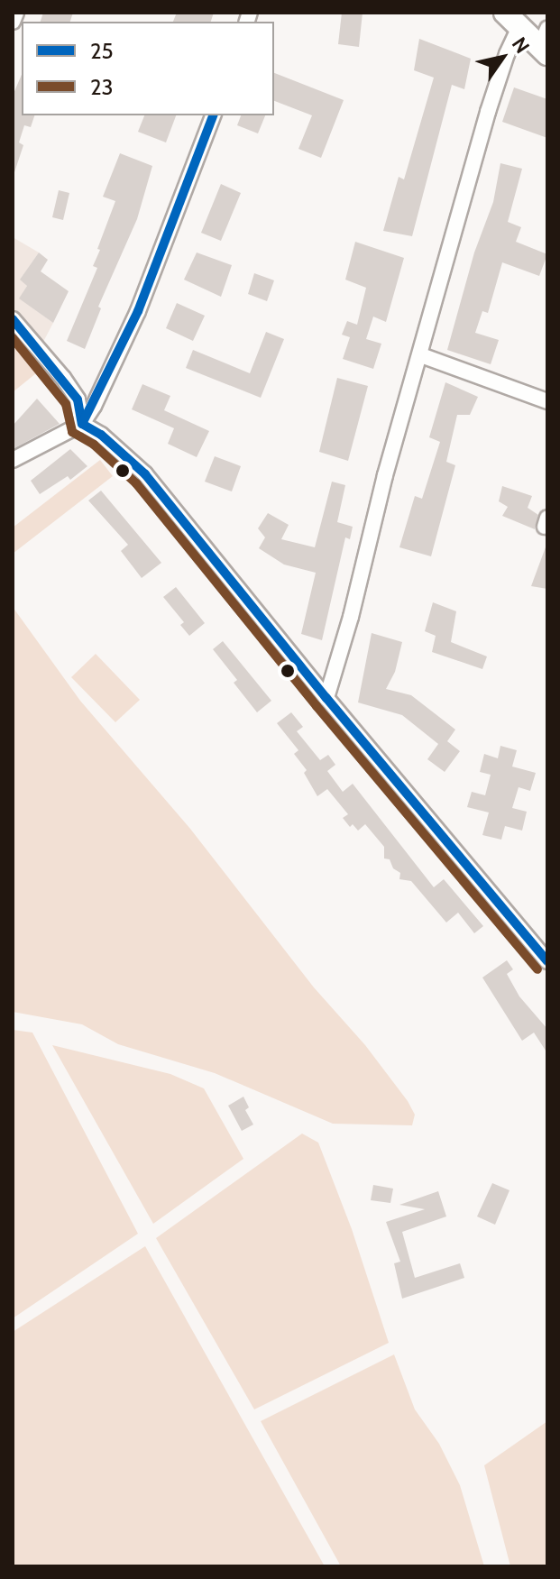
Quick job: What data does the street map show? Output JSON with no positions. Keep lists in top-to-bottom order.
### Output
{
  "lines": ["transit line 25", "transit line 23"],
  "legend": ["25", "23"],
  "north": "top right"
}
